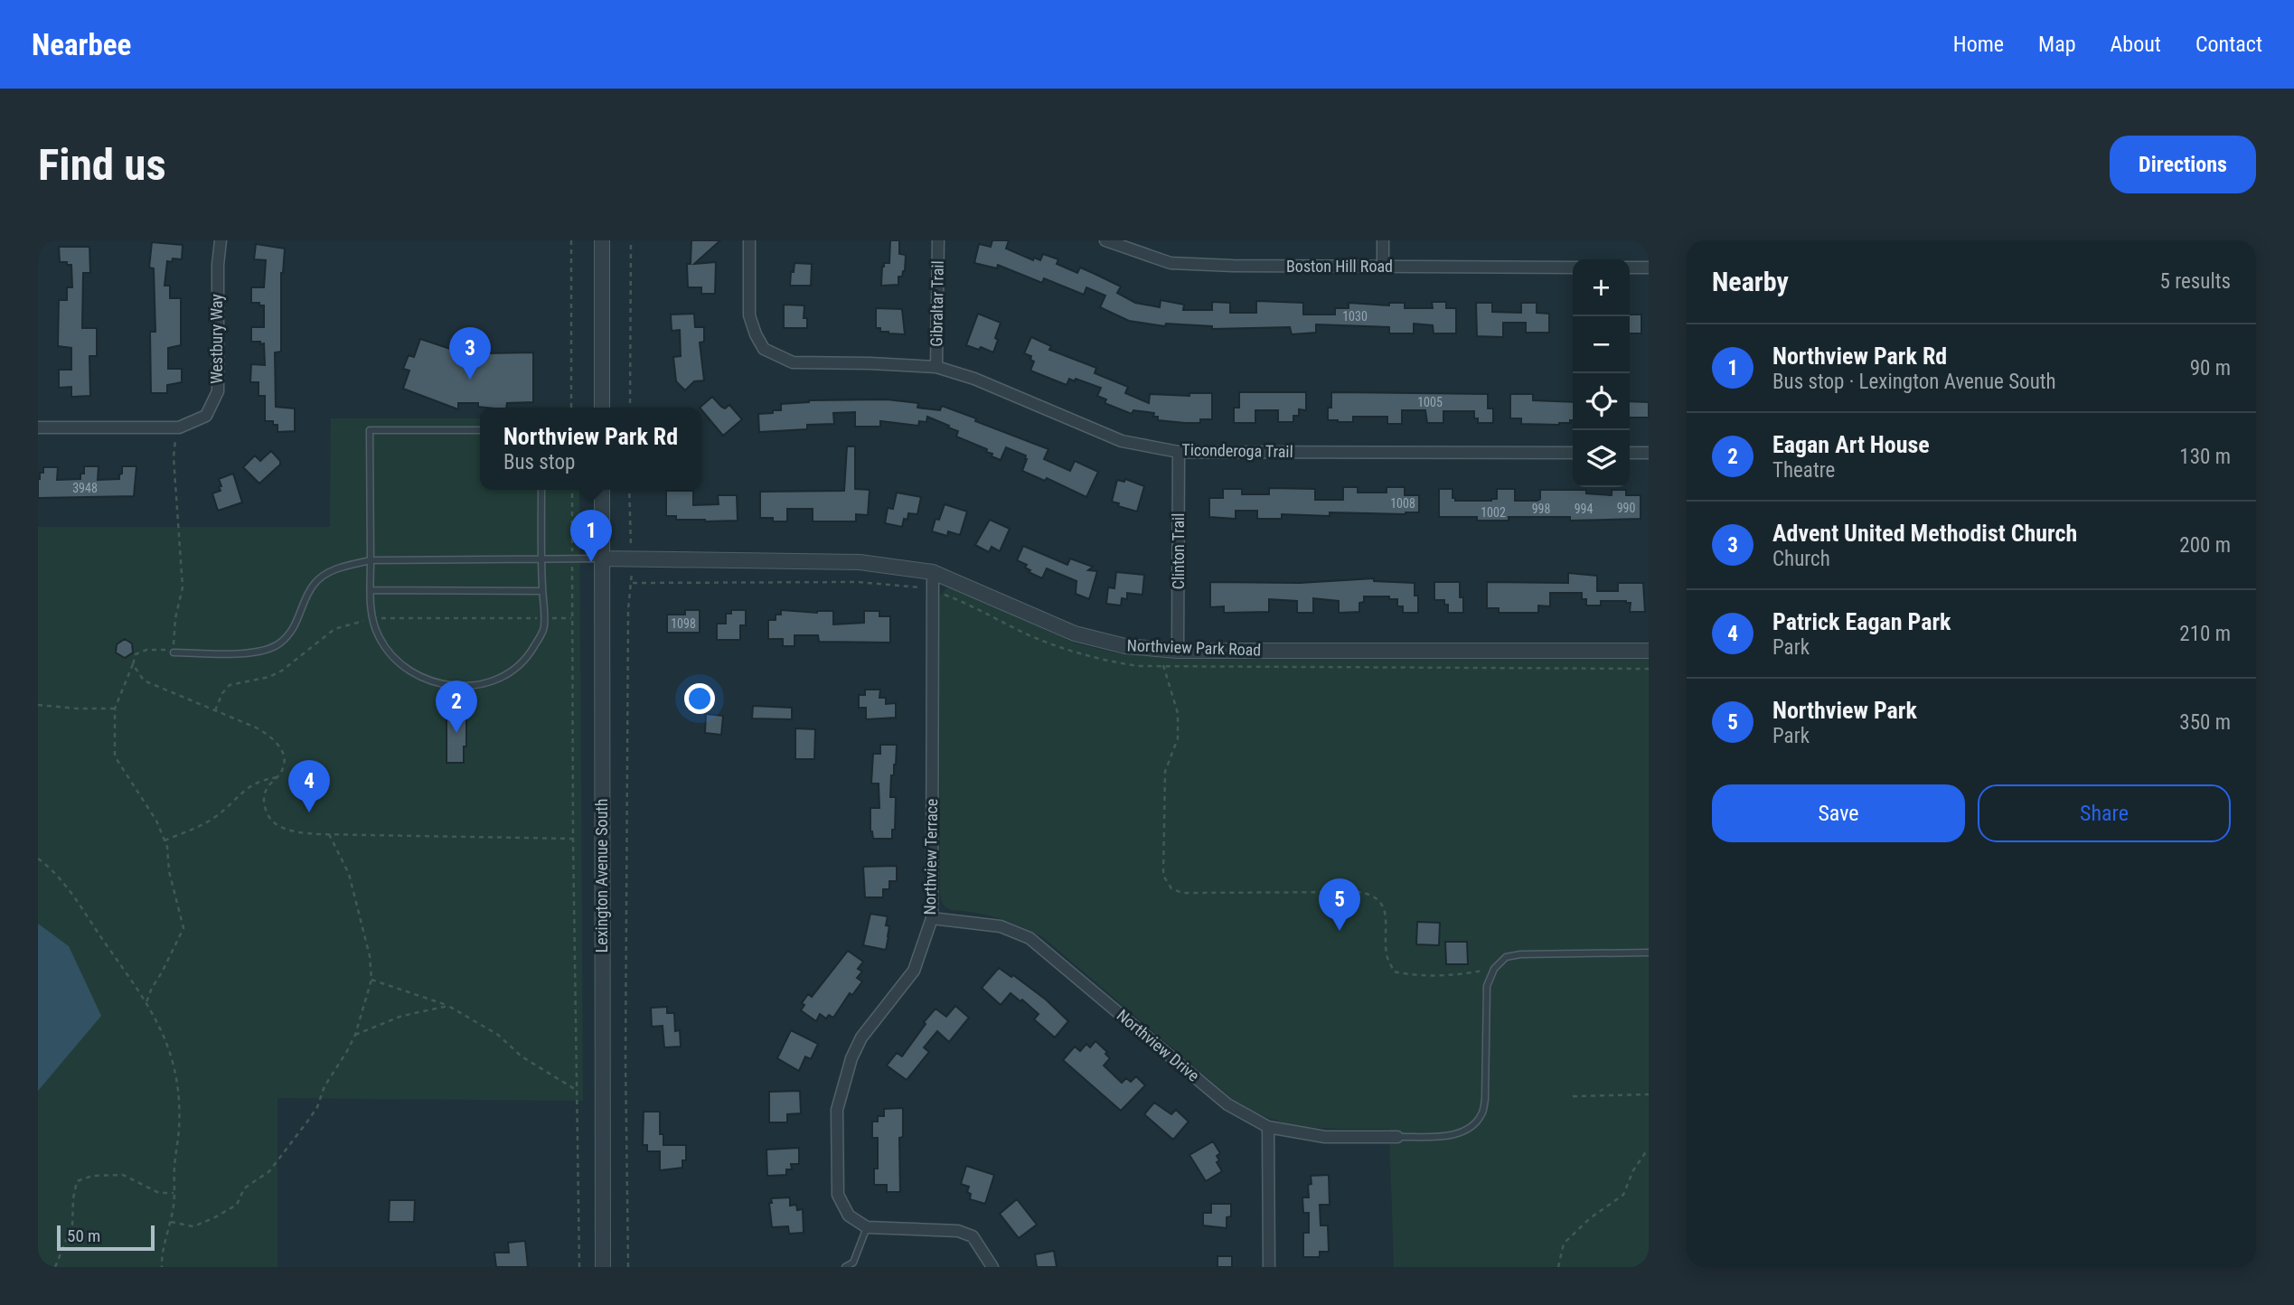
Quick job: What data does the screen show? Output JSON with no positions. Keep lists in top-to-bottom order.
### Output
{
  "streets": {
    "street": [
      "Boston Hill Road",
      "Gibraltar Trail",
      "Westbury Way",
      "Ticonderoga Trail",
      "Clinton Trail",
      "Northview Park Road",
      "Northview Terrace",
      "Lexington Avenue South",
      "Northview Drive"
    ]
  },
  "crossings": [
    ["Gibraltar Trail", "Ticonderoga Trail"],
    ["Ticonderoga Trail", "Clinton Trail"],
    ["Clinton Trail", "Northview Park Road"],
    ["Northview Park Road", "Northview Terrace"],
    ["Northview Park Road", "Lexington Avenue South"],
    ["Northview Terrace", "Northview Drive"]
  ],
  "house_numbers": [
    "1030",
    "1005",
    "3948",
    "1008",
    "990",
    "998",
    "994",
    "1002",
    "1098"
  ],
  "scale_bar": "50 m",
  "page": {
    "header": "Nearbee",
    "nav": [
      "Home",
      "Map",
      "About",
      "Contact"
    ],
    "buttons": [
      "Directions",
      ["Save", "Share"]
    ],
    "title": "Find us",
    "heading": ["Nearby", "5 results"],
    "map_buttons": ["+", "−"],
    "list": [
      {
        "mark": "1",
        "name": "Northview Park Rd",
        "note": "Bus stop · Lexington Avenue South",
        "value": "90 m"
      },
      {
        "mark": "2",
        "name": "Eagan Art House",
        "note": "Theatre",
        "value": "130 m"
      },
      {
        "mark": "3",
        "name": "Advent United Methodist Church",
        "note": "Church",
        "value": "200 m"
      },
      {
        "mark": "4",
        "name": "Patrick Eagan Park",
        "note": "Park",
        "value": "210 m"
      },
      {
        "mark": "5",
        "name": "Northview Park",
        "note": "Park",
        "value": "350 m"
      }
    ],
    "pins": [
      "3",
      "1",
      "2",
      "4",
      "5"
    ],
    "popup": ["Northview Park Rd", "Bus stop"],
    "scale": "50 m"
  }
}
